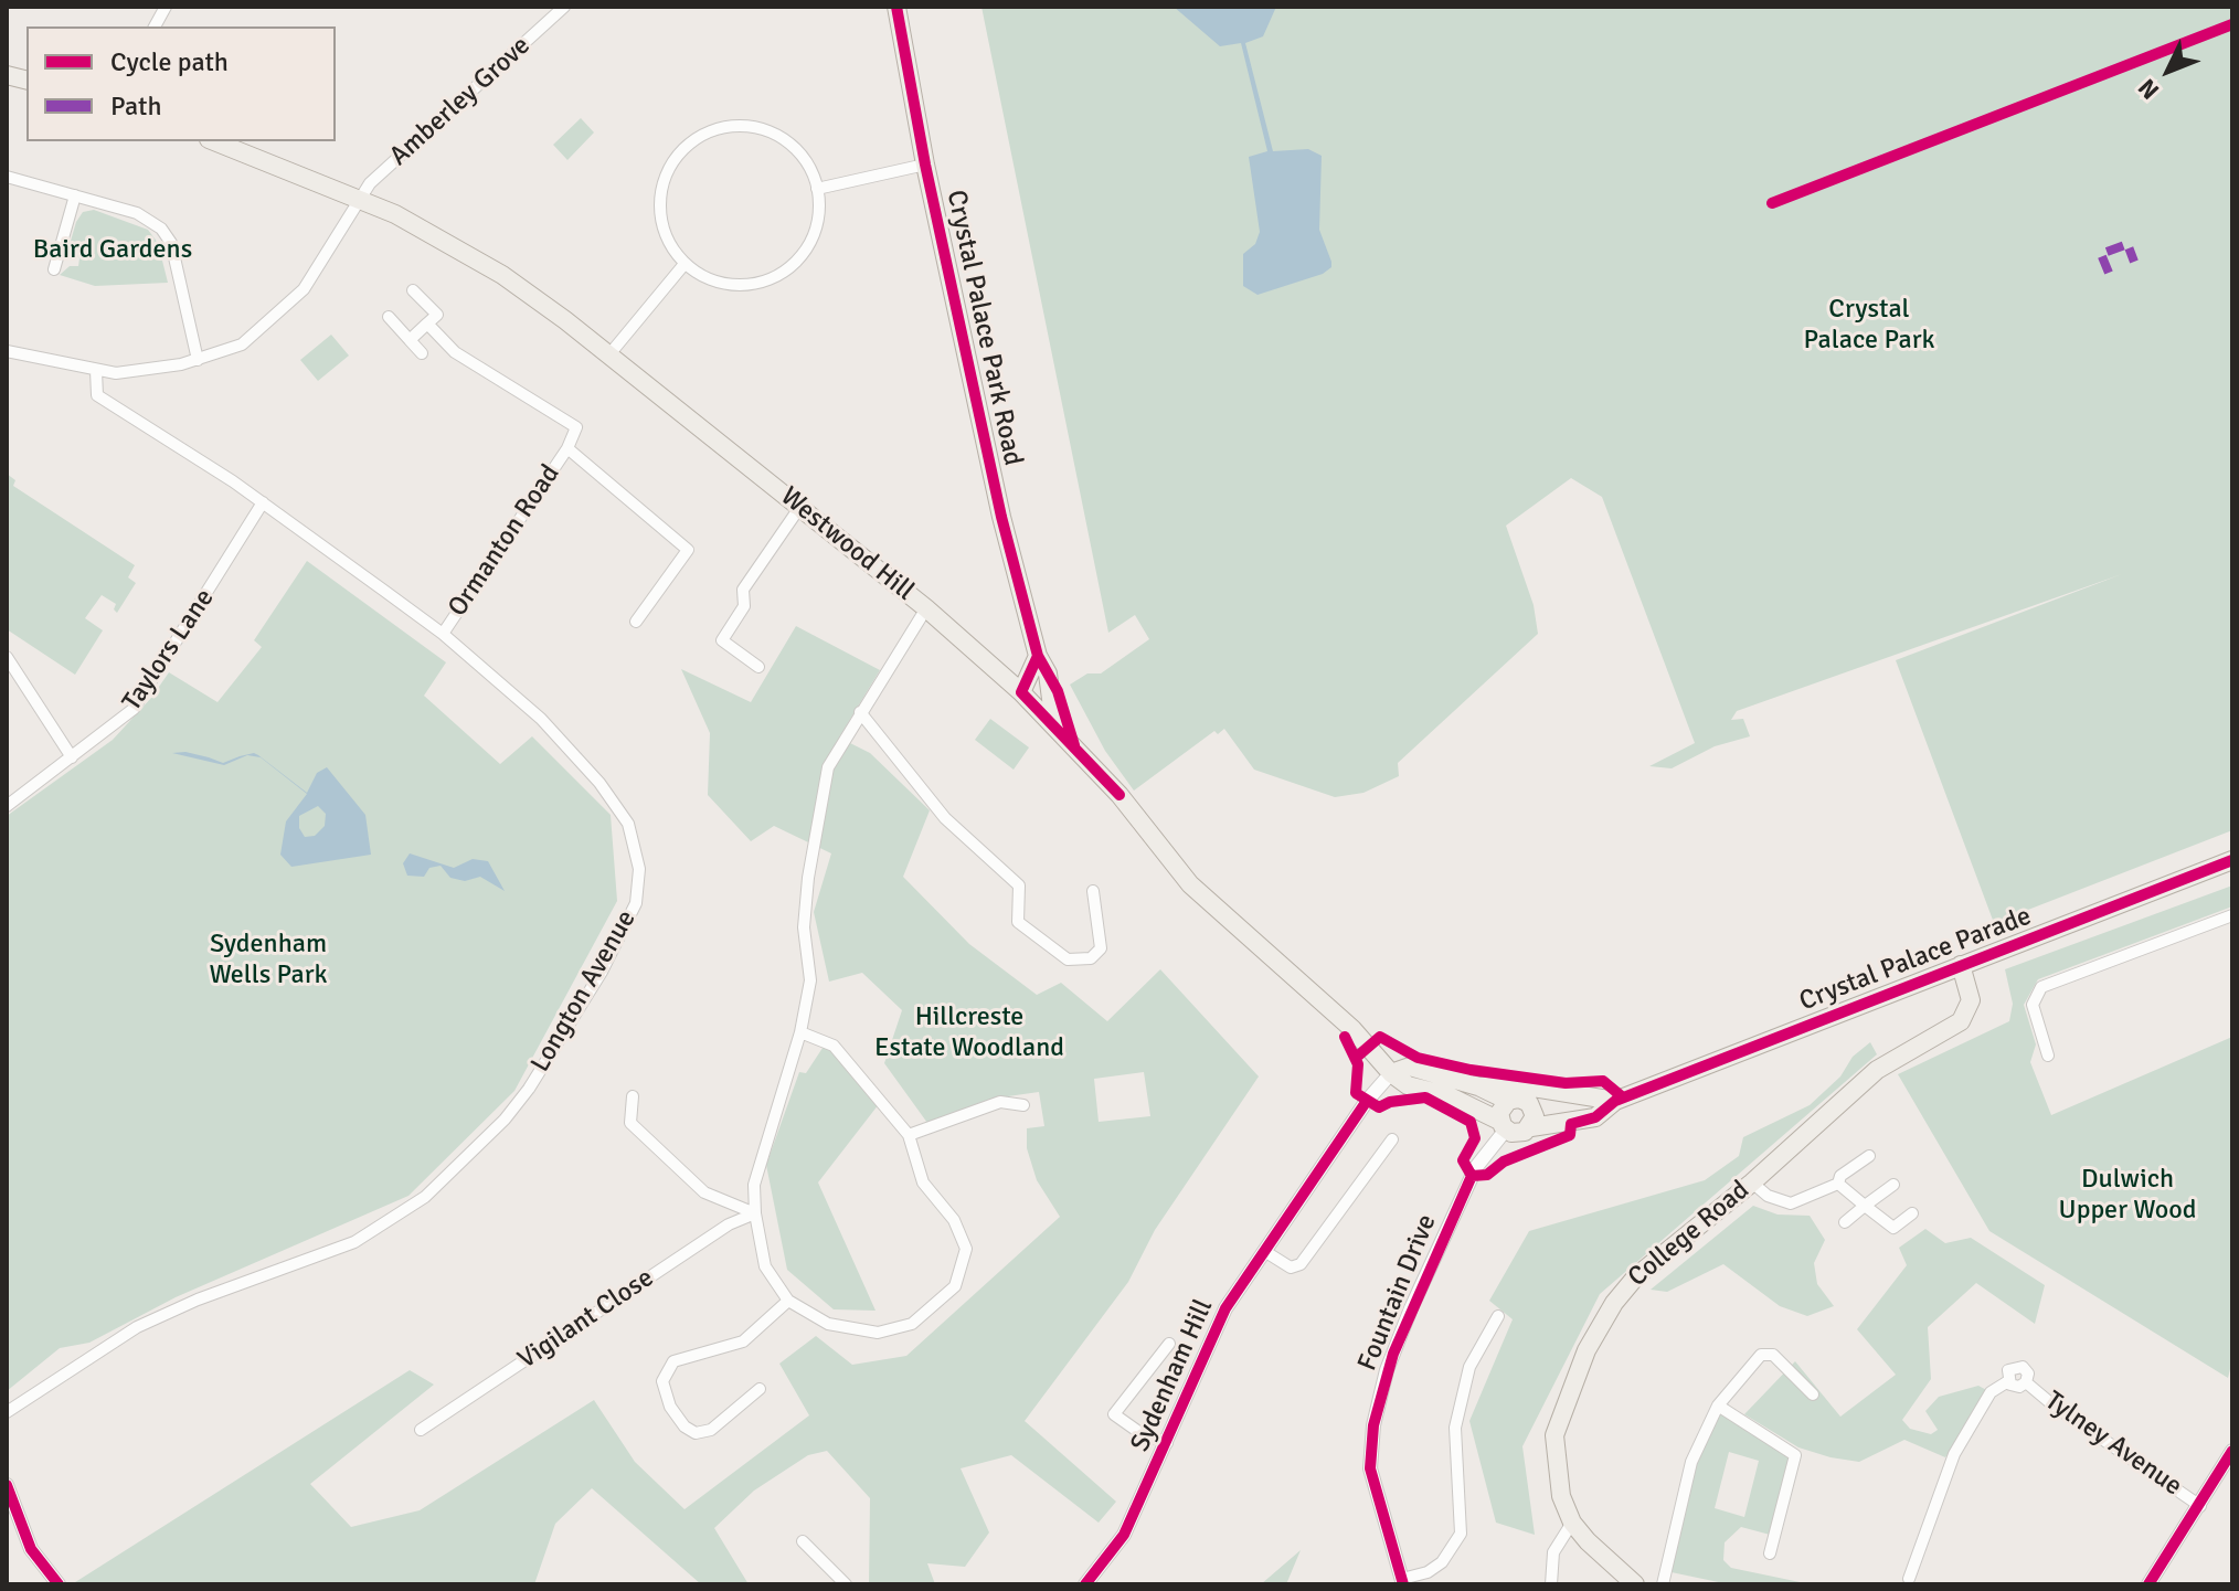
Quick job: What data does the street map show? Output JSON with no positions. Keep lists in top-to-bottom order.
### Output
{
  "streets": {
    "main road": [
      "Crystal Palace Park Road",
      "Westwood Hill",
      "Crystal Palace Parade",
      "College Road"
    ],
    "street": [
      "Amberley Grove",
      "Ormanton Road",
      "Taylors Lane",
      "Longton Avenue",
      "Fountain Drive",
      "Vigilant Close",
      "Sydenham Hill",
      "Tylney Avenue"
    ]
  },
  "crossings": [
    ["Amberley Grove", "Westwood Hill"],
    ["Amberley Grove", "Longton Avenue"],
    ["Crystal Palace Park Road", "Westwood Hill"],
    ["Ormanton Road", "Longton Avenue"],
    ["Westwood Hill", "Crystal Palace Parade"],
    ["Westwood Hill", "Fountain Drive"],
    ["Westwood Hill", "Sydenham Hill"],
    ["Taylors Lane", "Longton Avenue"],
    ["Crystal Palace Parade", "College Road"],
    ["Crystal Palace Parade", "Fountain Drive"]
  ],
  "parks": [
    "Baird Gardens",
    "Crystal Palace Park",
    "Sydenham Wells Park",
    "Hillcreste Estate Woodland",
    "Dulwich Upper Wood"
  ],
  "legend": ["Cycle path", "Path"],
  "north": "bottom left"
}
